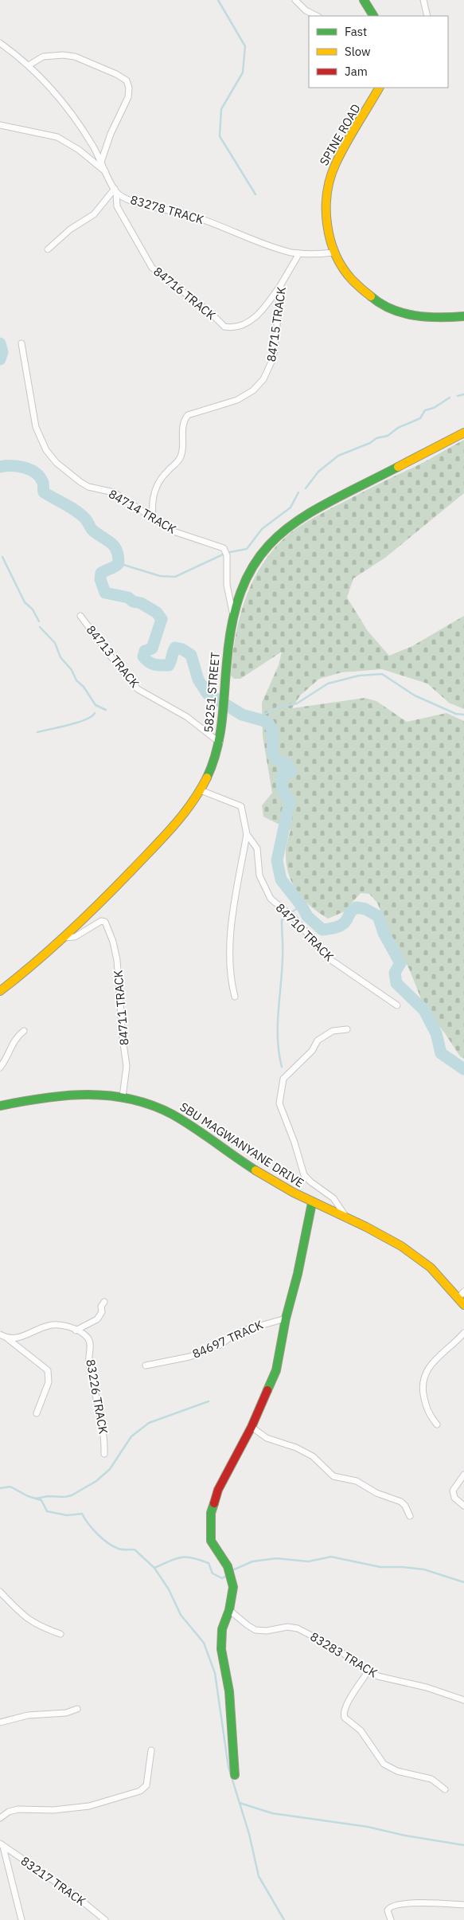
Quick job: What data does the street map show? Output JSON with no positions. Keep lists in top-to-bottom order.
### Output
{
  "streets": {
    "street": [
      "SPINE ROAD",
      "83278 TRACK",
      "84716 TRACK",
      "84715 TRACK",
      "84714 TRACK",
      "84713 TRACK",
      "58251 STREET",
      "84710 TRACK",
      "84711 TRACK",
      "SBU MAGWANYANE DRIVE",
      "84697 TRACK",
      "83226 TRACK",
      "83283 TRACK",
      "83217 TRACK"
    ]
  },
  "crossings": [
    ["SPINE ROAD", "83278 TRACK"],
    ["83278 TRACK", "84716 TRACK"],
    ["83278 TRACK", "84715 TRACK"],
    ["84716 TRACK", "84715 TRACK"],
    ["84715 TRACK", "84714 TRACK"],
    ["84714 TRACK", "58251 STREET"],
    ["84713 TRACK", "58251 STREET"],
    ["58251 STREET", "84711 TRACK"],
    ["84711 TRACK", "SBU MAGWANYANE DRIVE"]
  ],
  "legend": ["Fast", "Slow", "Jam"]
}
